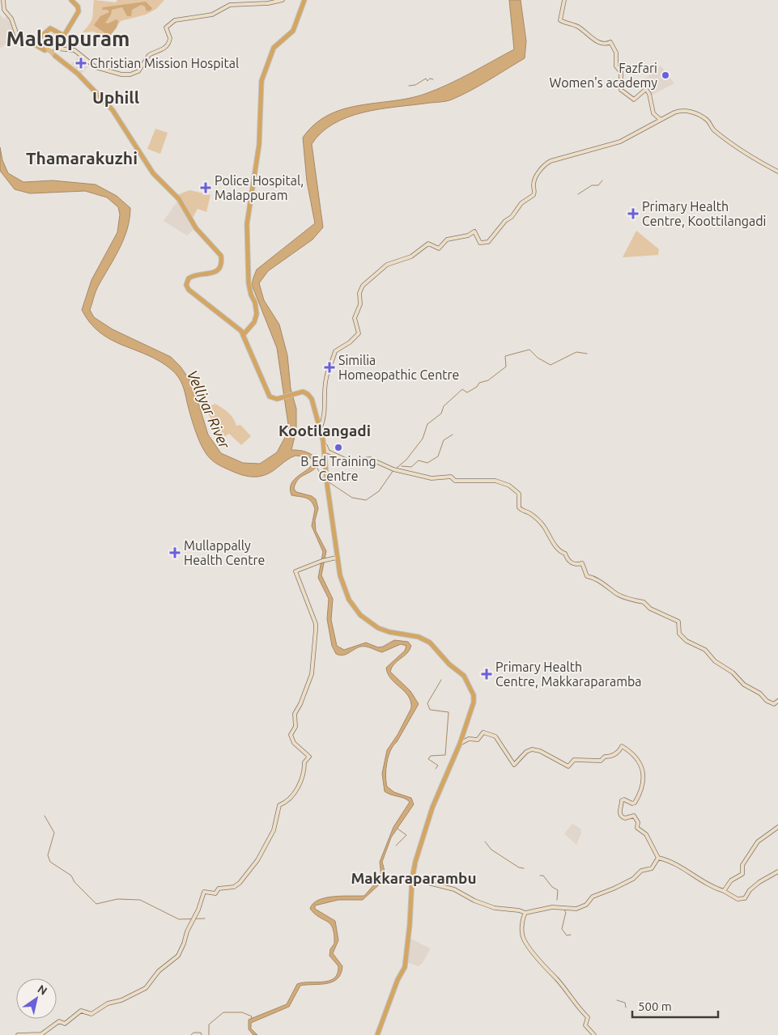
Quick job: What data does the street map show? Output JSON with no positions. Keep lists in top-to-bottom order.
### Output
{
  "districts": [
    "Malappuram",
    "Uphill",
    "Thamarakuzhi",
    "Kootilangadi",
    "Makkaraparambu"
  ],
  "water": ["Velliyar River"],
  "places": {
    "health": [
      "Christian Mission Hospital",
      "Police Hospital, Malappuram",
      "Primary Health Centre, Koottilangadi",
      "Similia Homeopathic Centre",
      "Mullappally Health Centre",
      "Primary Health Centre, Makkaraparamba"
    ],
    "other": ["Fazfari Women's academy", "B Ed Training Centre"]
  },
  "scale_bar": "500 m",
  "north": "top right"
}
